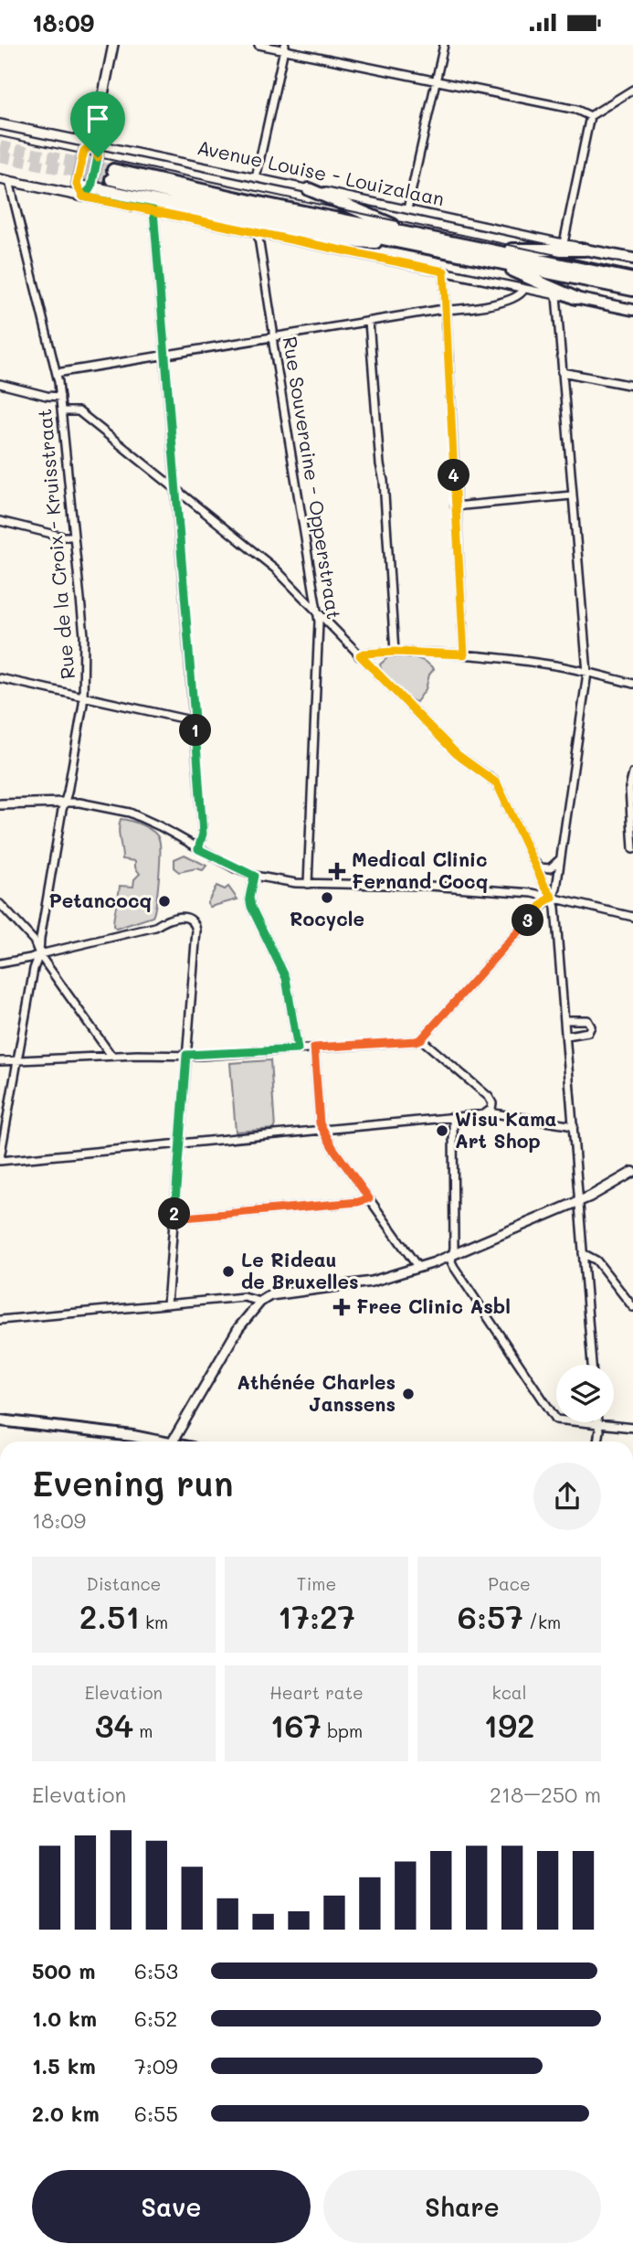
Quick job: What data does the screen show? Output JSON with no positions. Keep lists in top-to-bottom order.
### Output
{
  "streets": {
    "main road": ["Avenue Louise - Louizalaan"],
    "street": ["Rue Souveraine - Opperstraat", "Rue de la Croix - Kruisstraat"]
  },
  "places": {
    "health": ["Medical Clinic Fernand Cocq", "Free Clinic Asbl"],
    "other": [
      "Rocycle",
      "Petancocq",
      "Wisu Kama Art Shop",
      "Le Rideau de Bruxelles",
      "Athénée Charles Janssens"
    ]
  },
  "page": {
    "status": "18:09",
    "pins": [
      "4",
      "1",
      "3",
      "2"
    ],
    "heading": ["Evening run", "18:09"],
    "stats": [
      ["Distance", "2.51 km"],
      ["Time", "17:27"],
      ["Pace", "6:57 /km"],
      ["Elevation", "34 m"],
      ["Heart rate", "167 bpm"],
      ["kcal", "192"]
    ],
    "chart": ["Elevation", "218–250 m"],
    "list": [
      {
        "name": "500 m",
        "note": "6:53"
      },
      {
        "name": "1.0 km",
        "note": "6:52"
      },
      {
        "name": "1.5 km",
        "note": "7:09"
      },
      {
        "name": "2.0 km",
        "note": "6:55"
      }
    ],
    "buttons": ["Save", "Share"]
  }
}
